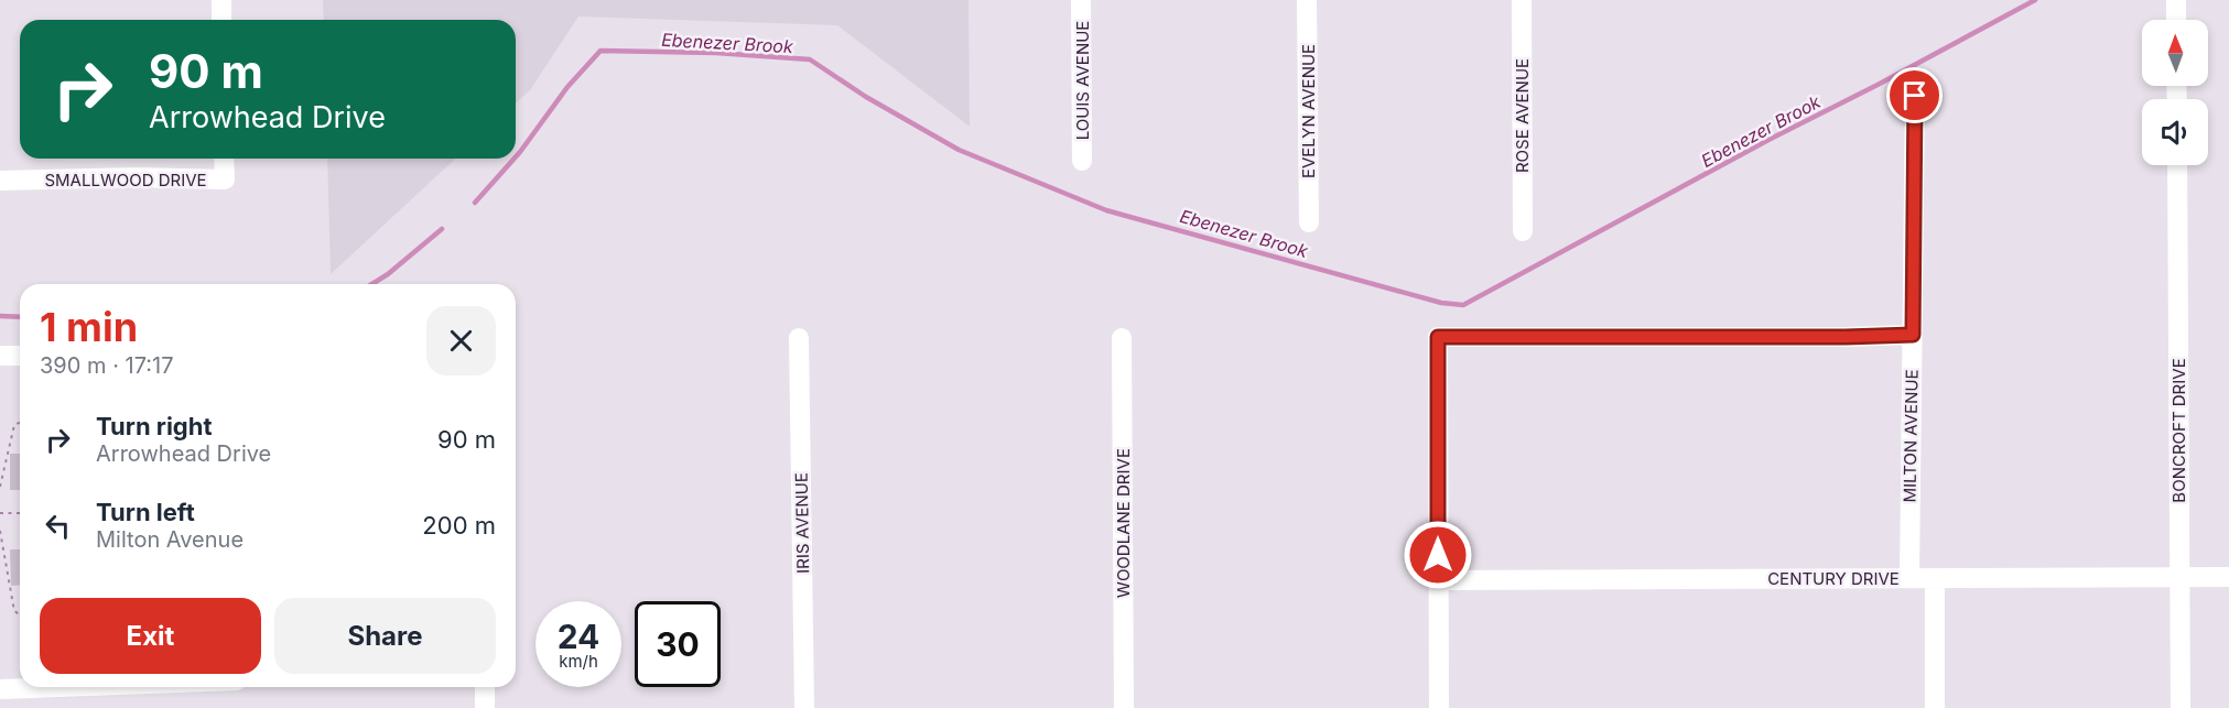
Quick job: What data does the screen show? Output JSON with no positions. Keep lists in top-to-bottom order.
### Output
{
  "streets": {
    "street": [
      "LOUIS AVENUE",
      "EVELYN AVENUE",
      "ROSE AVENUE",
      "SMALLWOOD DRIVE",
      "BONCROFT DRIVE",
      "MILTON AVENUE",
      "IRIS AVENUE",
      "WOODLANE DRIVE",
      "CENTURY DRIVE"
    ]
  },
  "crossings": [
    ["BONCROFT DRIVE", "CENTURY DRIVE"],
    ["MILTON AVENUE", "CENTURY DRIVE"]
  ],
  "water": ["Ebenezer Brook"],
  "north": "top",
  "page": {
    "turn": ["90 m", "Arrowhead Drive"],
    "heading": ["1 min", "390 m · 17:17"],
    "list": [
      {
        "name": "Turn right",
        "note": "Arrowhead Drive",
        "value": "90 m"
      },
      {
        "name": "Turn left",
        "note": "Milton Avenue",
        "value": "200 m"
      }
    ],
    "buttons": ["Exit", "Share"],
    "speed": "24 km/h",
    "limit": "30"
  }
}
